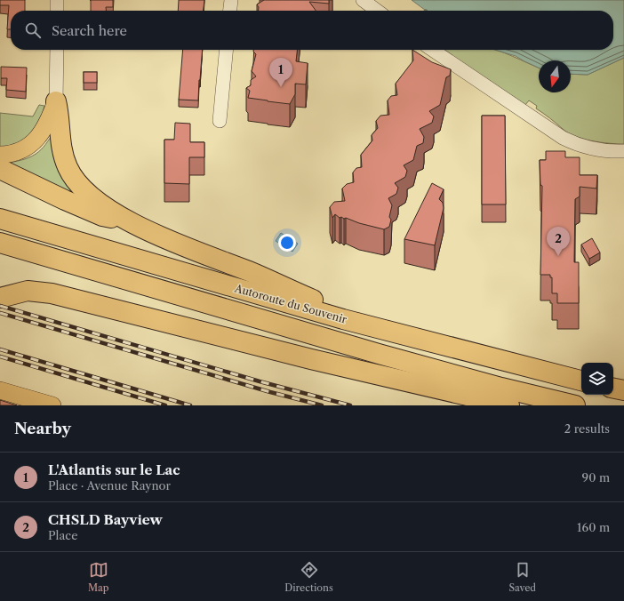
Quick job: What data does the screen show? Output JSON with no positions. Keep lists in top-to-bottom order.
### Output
{
  "streets": {
    "highway": ["Autoroute du Souvenir"]
  },
  "north": "bottom",
  "page": {
    "search": "Search here",
    "pins": ["1", "2"],
    "heading": ["Nearby", "2 results"],
    "list": [
      {
        "mark": "1",
        "name": "L'Atlantis sur le Lac",
        "note": "Place · Avenue Raynor",
        "value": "90 m"
      },
      {
        "mark": "2",
        "name": "CHSLD Bayview",
        "note": "Place",
        "value": "160 m"
      }
    ],
    "nav": ["Map", "Directions", "Saved"]
  }
}
